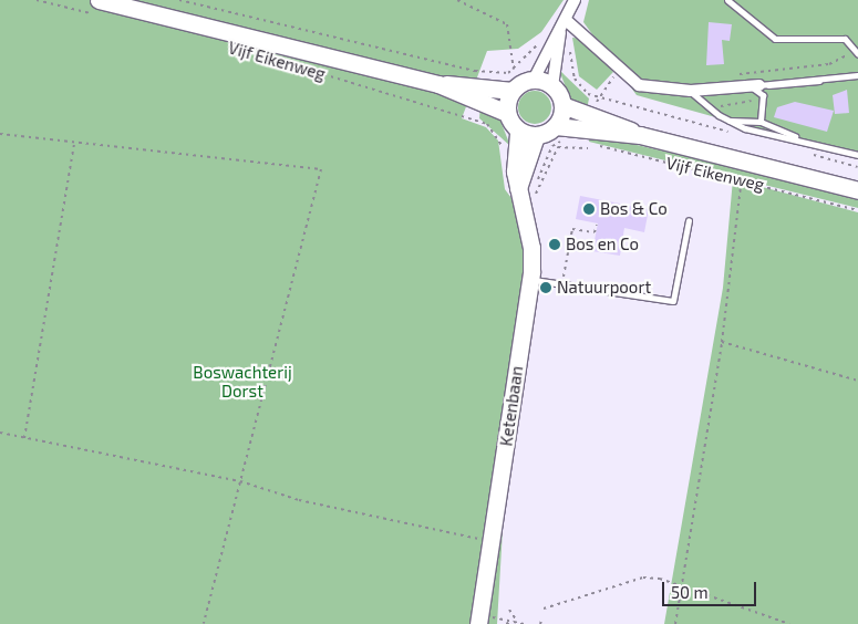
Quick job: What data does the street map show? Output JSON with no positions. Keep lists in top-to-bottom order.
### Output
{
  "streets": {
    "main road": ["Vijf Eikenweg", "Ketenbaan"]
  },
  "crossings": [
    ["Vijf Eikenweg", "Ketenbaan"]
  ],
  "parks": ["Boswachterij Dorst"],
  "places": ["Bos & Co", "Bos en Co", "Natuurpoort"],
  "scale_bar": "50 m"
}
